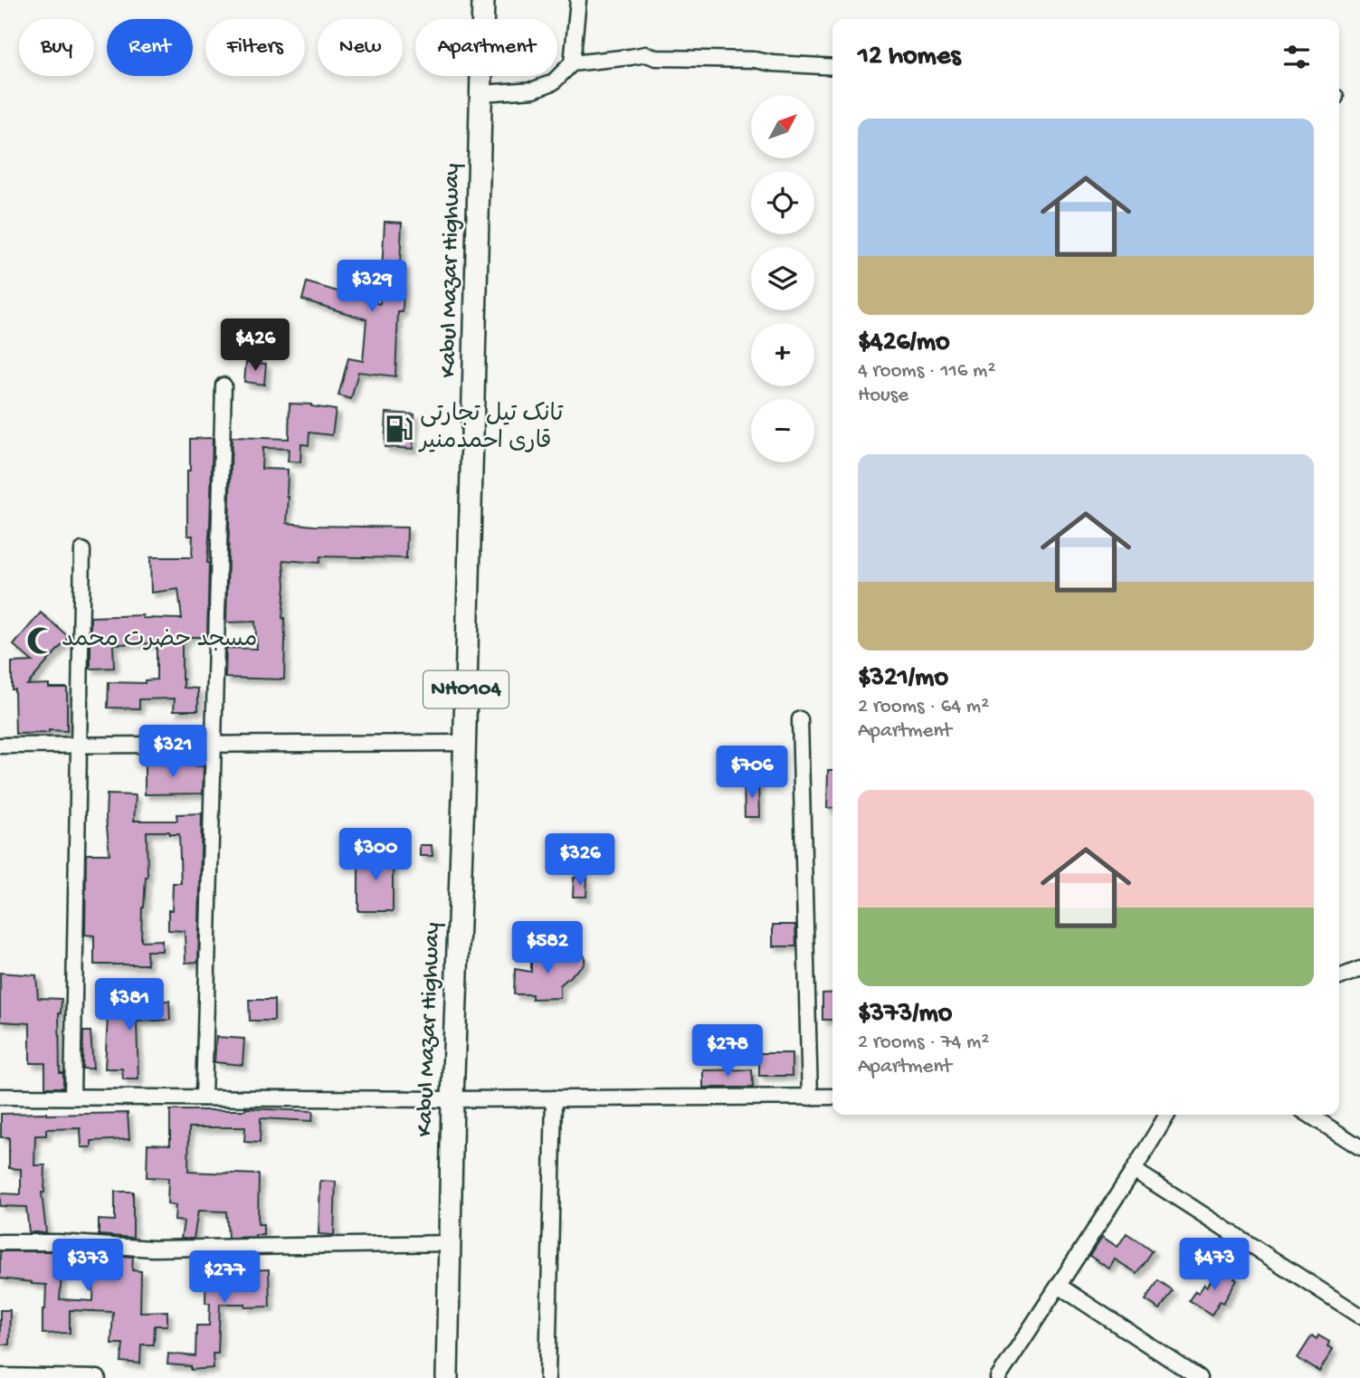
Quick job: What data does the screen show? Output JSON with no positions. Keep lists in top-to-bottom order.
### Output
{
  "streets": {
    "highway": ["Kabul Mazar Highway", "NH0104"]
  },
  "places": {
    "fuel station": ["تانک تیل تجارتی قاری احمدمنیر"],
    "mosque": ["مسجد حضرت محمد"]
  },
  "north": "top right",
  "page": {
    "chip": [
      "Buy",
      "Rent",
      "Filters",
      "New",
      "Apartment"
    ],
    "heading": "12 homes",
    "map_buttons": ["+", "−"],
    "list": [
      {
        "name": "$426/mo",
        "note": "4 rooms · 116 m² · House"
      },
      {
        "name": "$321/mo",
        "note": "2 rooms · 64 m² · Apartment"
      },
      {
        "name": "$373/mo",
        "note": "2 rooms · 74 m² · Apartment"
      }
    ],
    "price": [
      "$329",
      "$426",
      "$321",
      "$706",
      "$300",
      "$326",
      "$582",
      "$381",
      "$278",
      "$473",
      "$373",
      "$277"
    ]
  }
}
